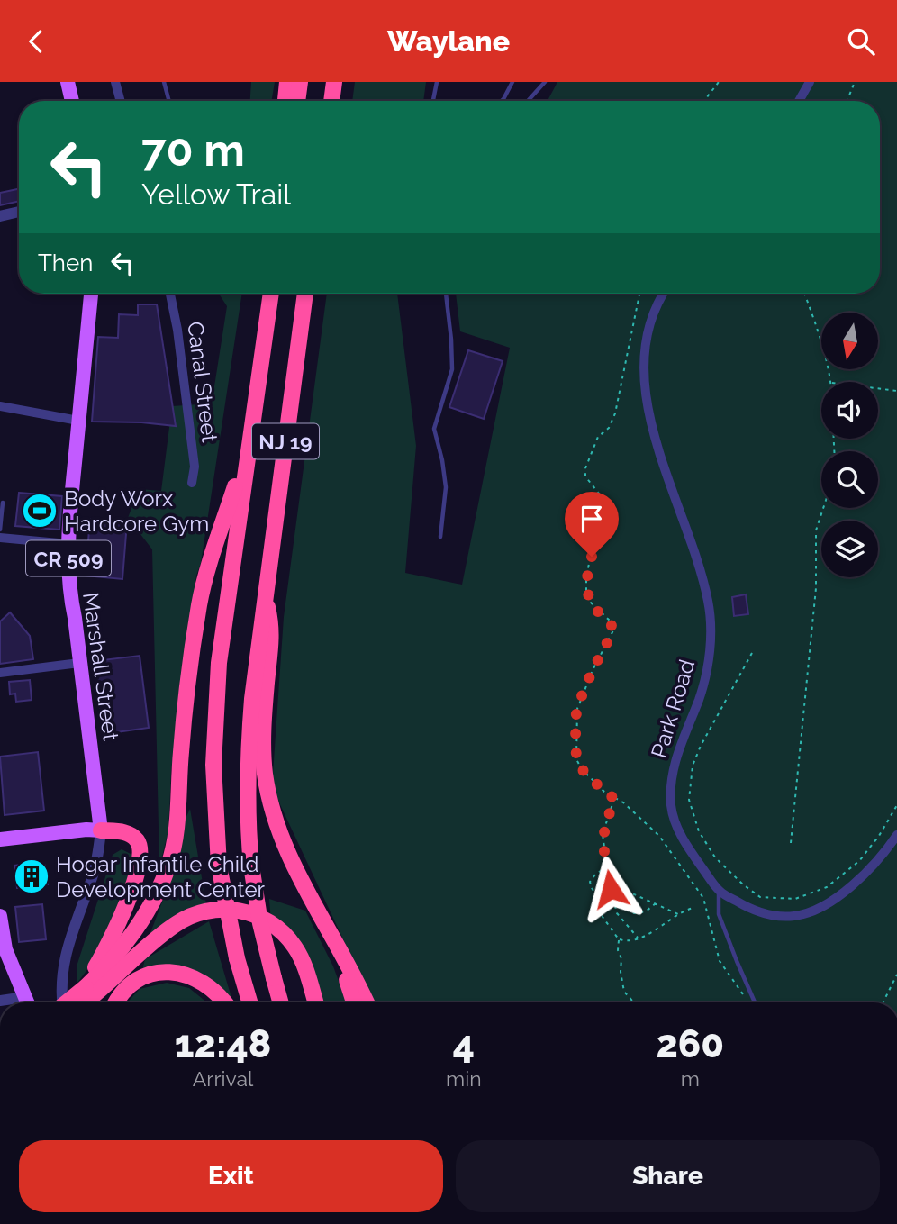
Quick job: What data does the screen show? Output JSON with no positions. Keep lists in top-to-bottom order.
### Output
{
  "streets": {
    "highway": ["NJ 19"],
    "main road": ["CR 509", "Marshall Street"],
    "street": ["Canal Street", "Park Road"]
  },
  "places": {
    "sports": ["Body Worx Hardcore Gym"],
    "building": ["Hogar Infantile Child Development Center"]
  },
  "north": "bottom",
  "page": {
    "header": "Waylane",
    "turn": ["70 m", "Yellow Trail"],
    "then": "Then",
    "eta": [
      "12:48",
      "Arrival",
      "4",
      "min",
      "260",
      "m"
    ],
    "buttons": ["Exit", "Share"]
  }
}
